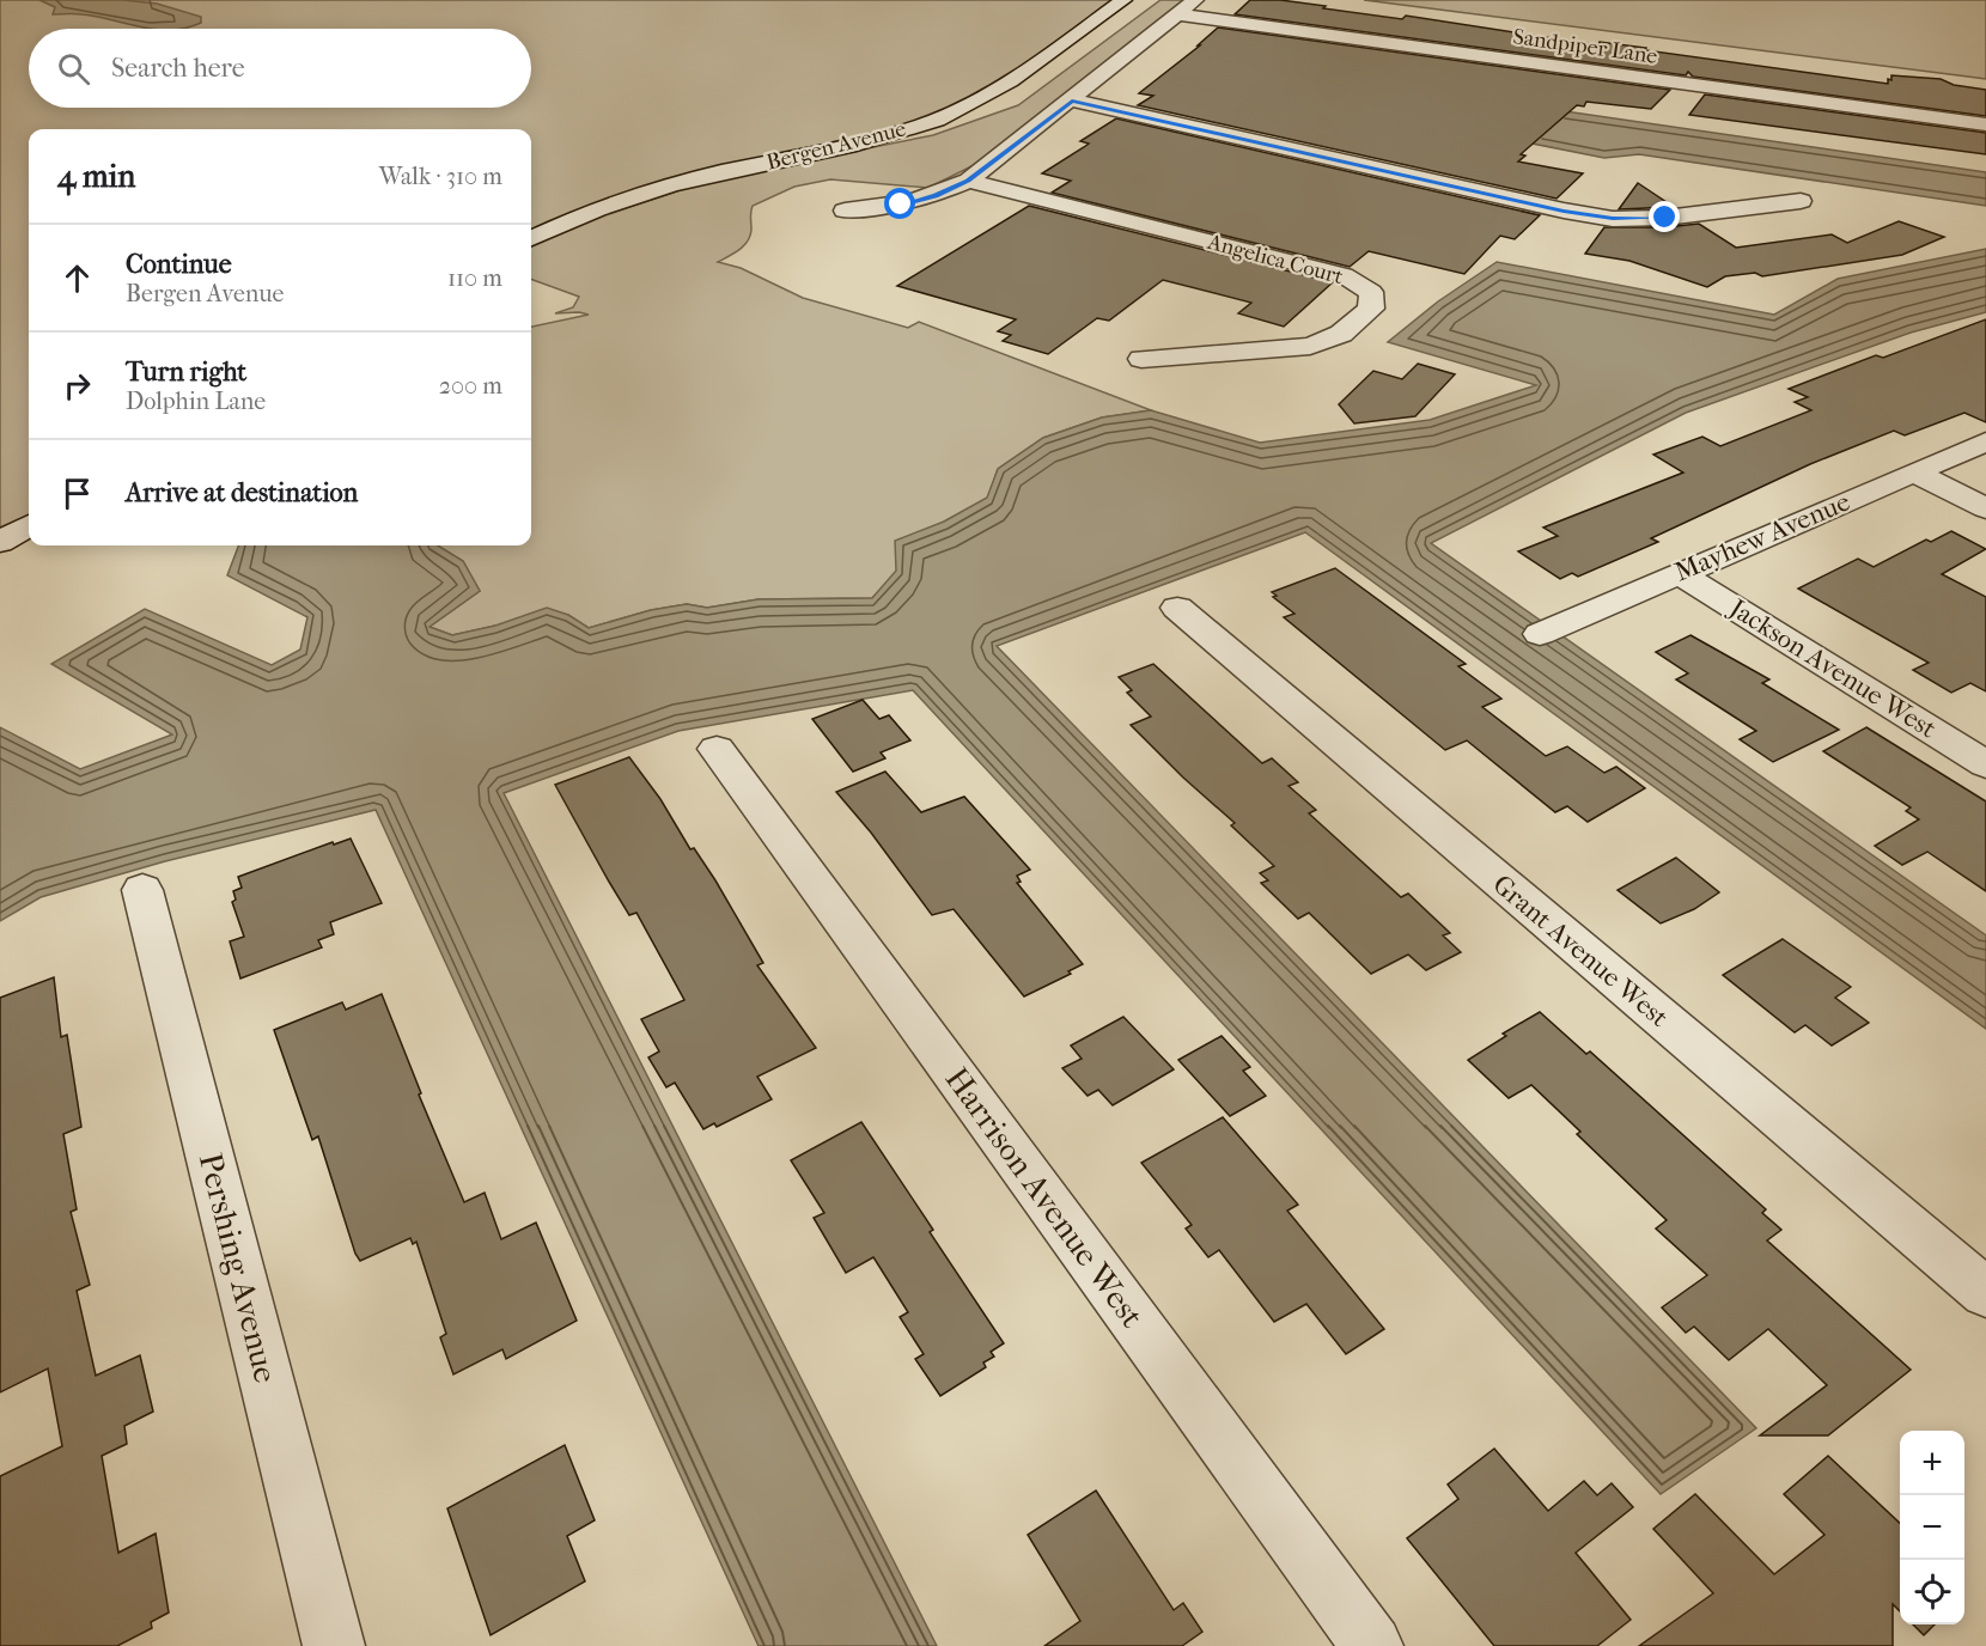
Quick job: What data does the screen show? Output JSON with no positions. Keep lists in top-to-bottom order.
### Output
{
  "streets": {
    "street": [
      "Sandpiper Lane",
      "Bergen Avenue",
      "Angelica Court",
      "Mayhew Avenue",
      "Jackson Avenue West",
      "Grant Avenue West",
      "Harrison Avenue West",
      "Pershing Avenue"
    ]
  },
  "crossings": [
    ["Mayhew Avenue", "Jackson Avenue West"]
  ],
  "page": {
    "search": "Search here",
    "heading": ["4 min", "Walk · 310 m"],
    "list": [
      ["Continue", "Bergen Avenue", "110 m"],
      ["Turn right", "Dolphin Lane", "200 m"],
      "Arrive at destination"
    ],
    "map_buttons": ["+", "−"]
  }
}
